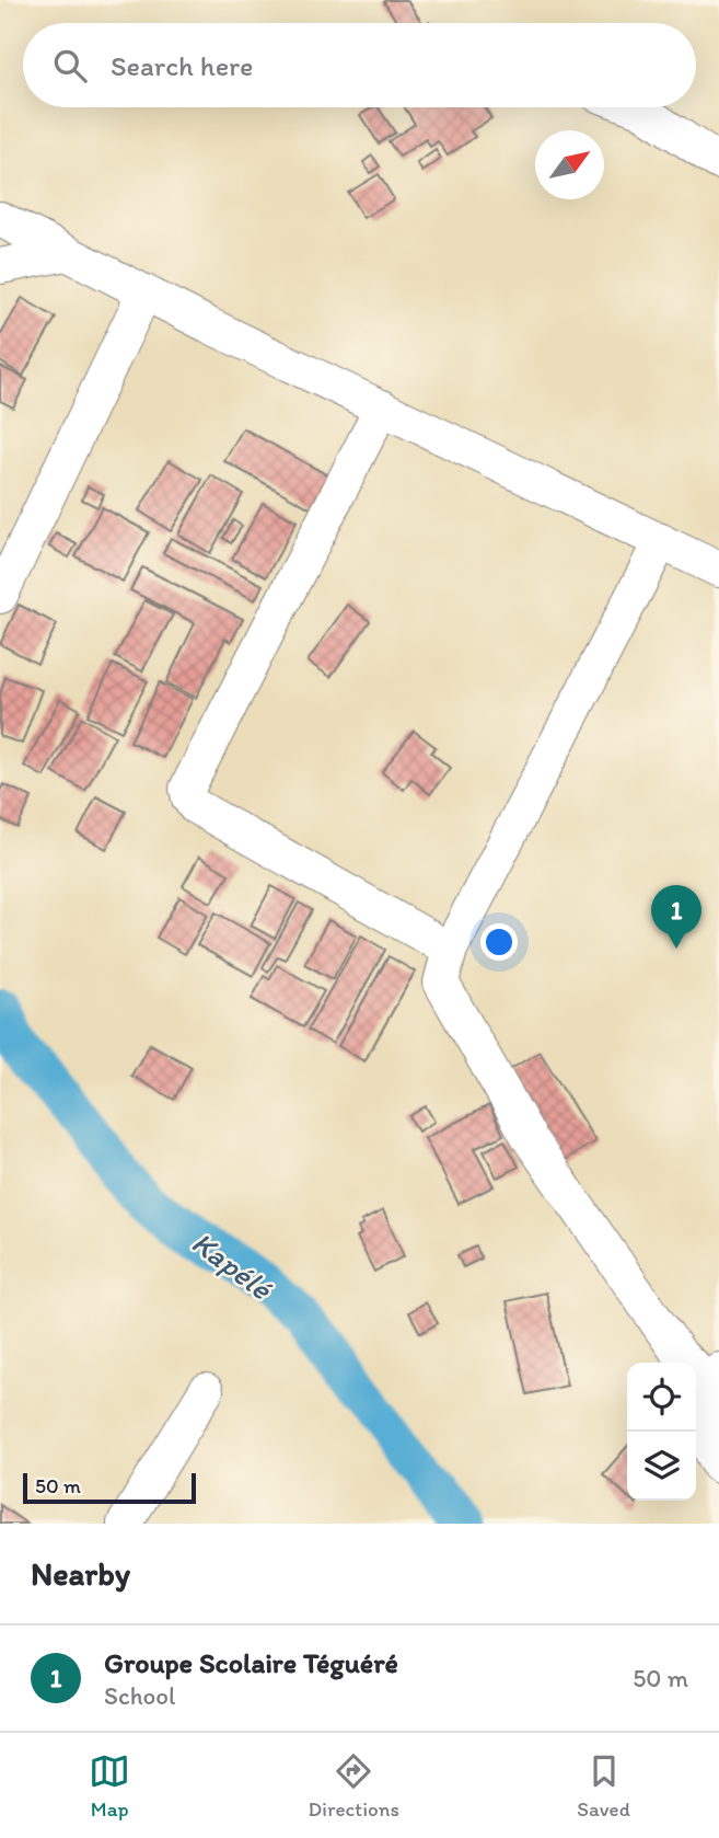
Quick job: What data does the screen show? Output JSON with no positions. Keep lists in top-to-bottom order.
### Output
{
  "water": ["Kapélé"],
  "scale_bar": "50 m",
  "north": "top right",
  "page": {
    "search": "Search here",
    "pins": "1",
    "scale": "50 m",
    "heading": "Nearby",
    "list": [
      {
        "mark": "1",
        "name": "Groupe Scolaire Téguéré",
        "note": "School",
        "value": "50 m"
      }
    ],
    "nav": ["Map", "Directions", "Saved"]
  }
}
